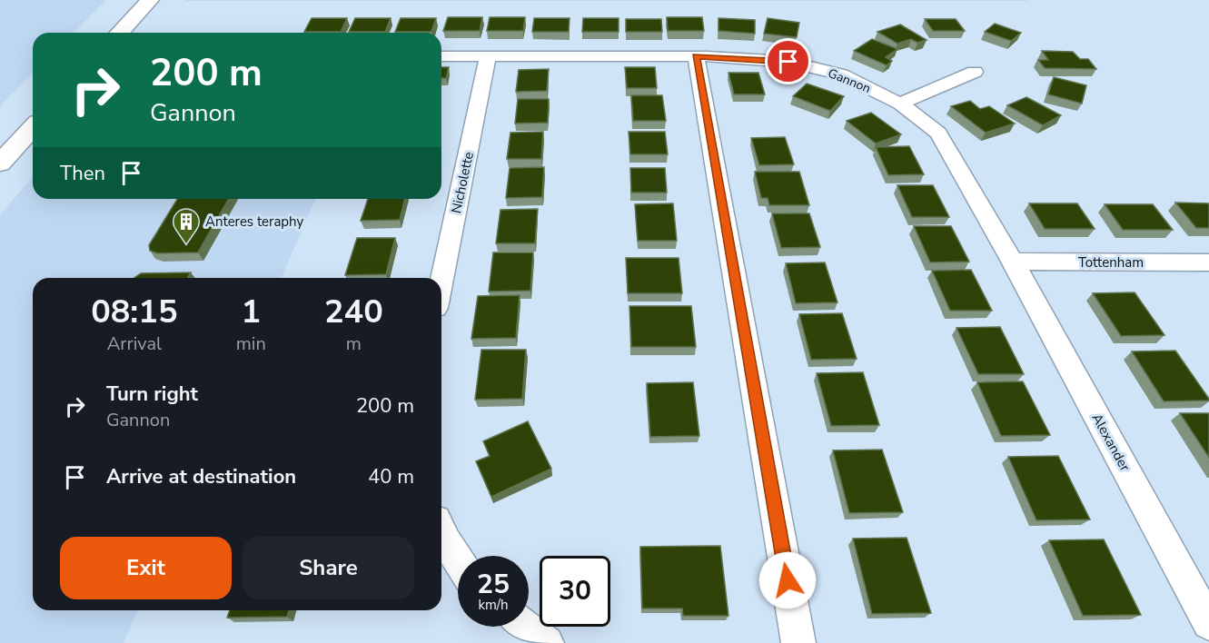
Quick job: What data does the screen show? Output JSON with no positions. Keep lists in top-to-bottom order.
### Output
{
  "streets": {
    "street": [
      "Gannon",
      "Nicholette",
      "Tottenham",
      "Alexander"
    ]
  },
  "crossings": [
    ["Gannon", "Nicholette"],
    ["Gannon", "Tottenham"],
    ["Gannon", "Alexander"],
    ["Tottenham", "Alexander"]
  ],
  "places": {
    "building": ["Anteres teraphy"]
  },
  "page": {
    "turn": ["200 m", "Gannon"],
    "then": "Then",
    "eta": [
      "08:15",
      "Arrival",
      "1",
      "min",
      "240",
      "m"
    ],
    "list": [
      {
        "name": "Turn right",
        "note": "Gannon",
        "value": "200 m"
      },
      {
        "name": "Arrive at destination",
        "value": "40 m"
      }
    ],
    "buttons": ["Exit", "Share"],
    "speed": "25 km/h",
    "limit": "30"
  }
}
